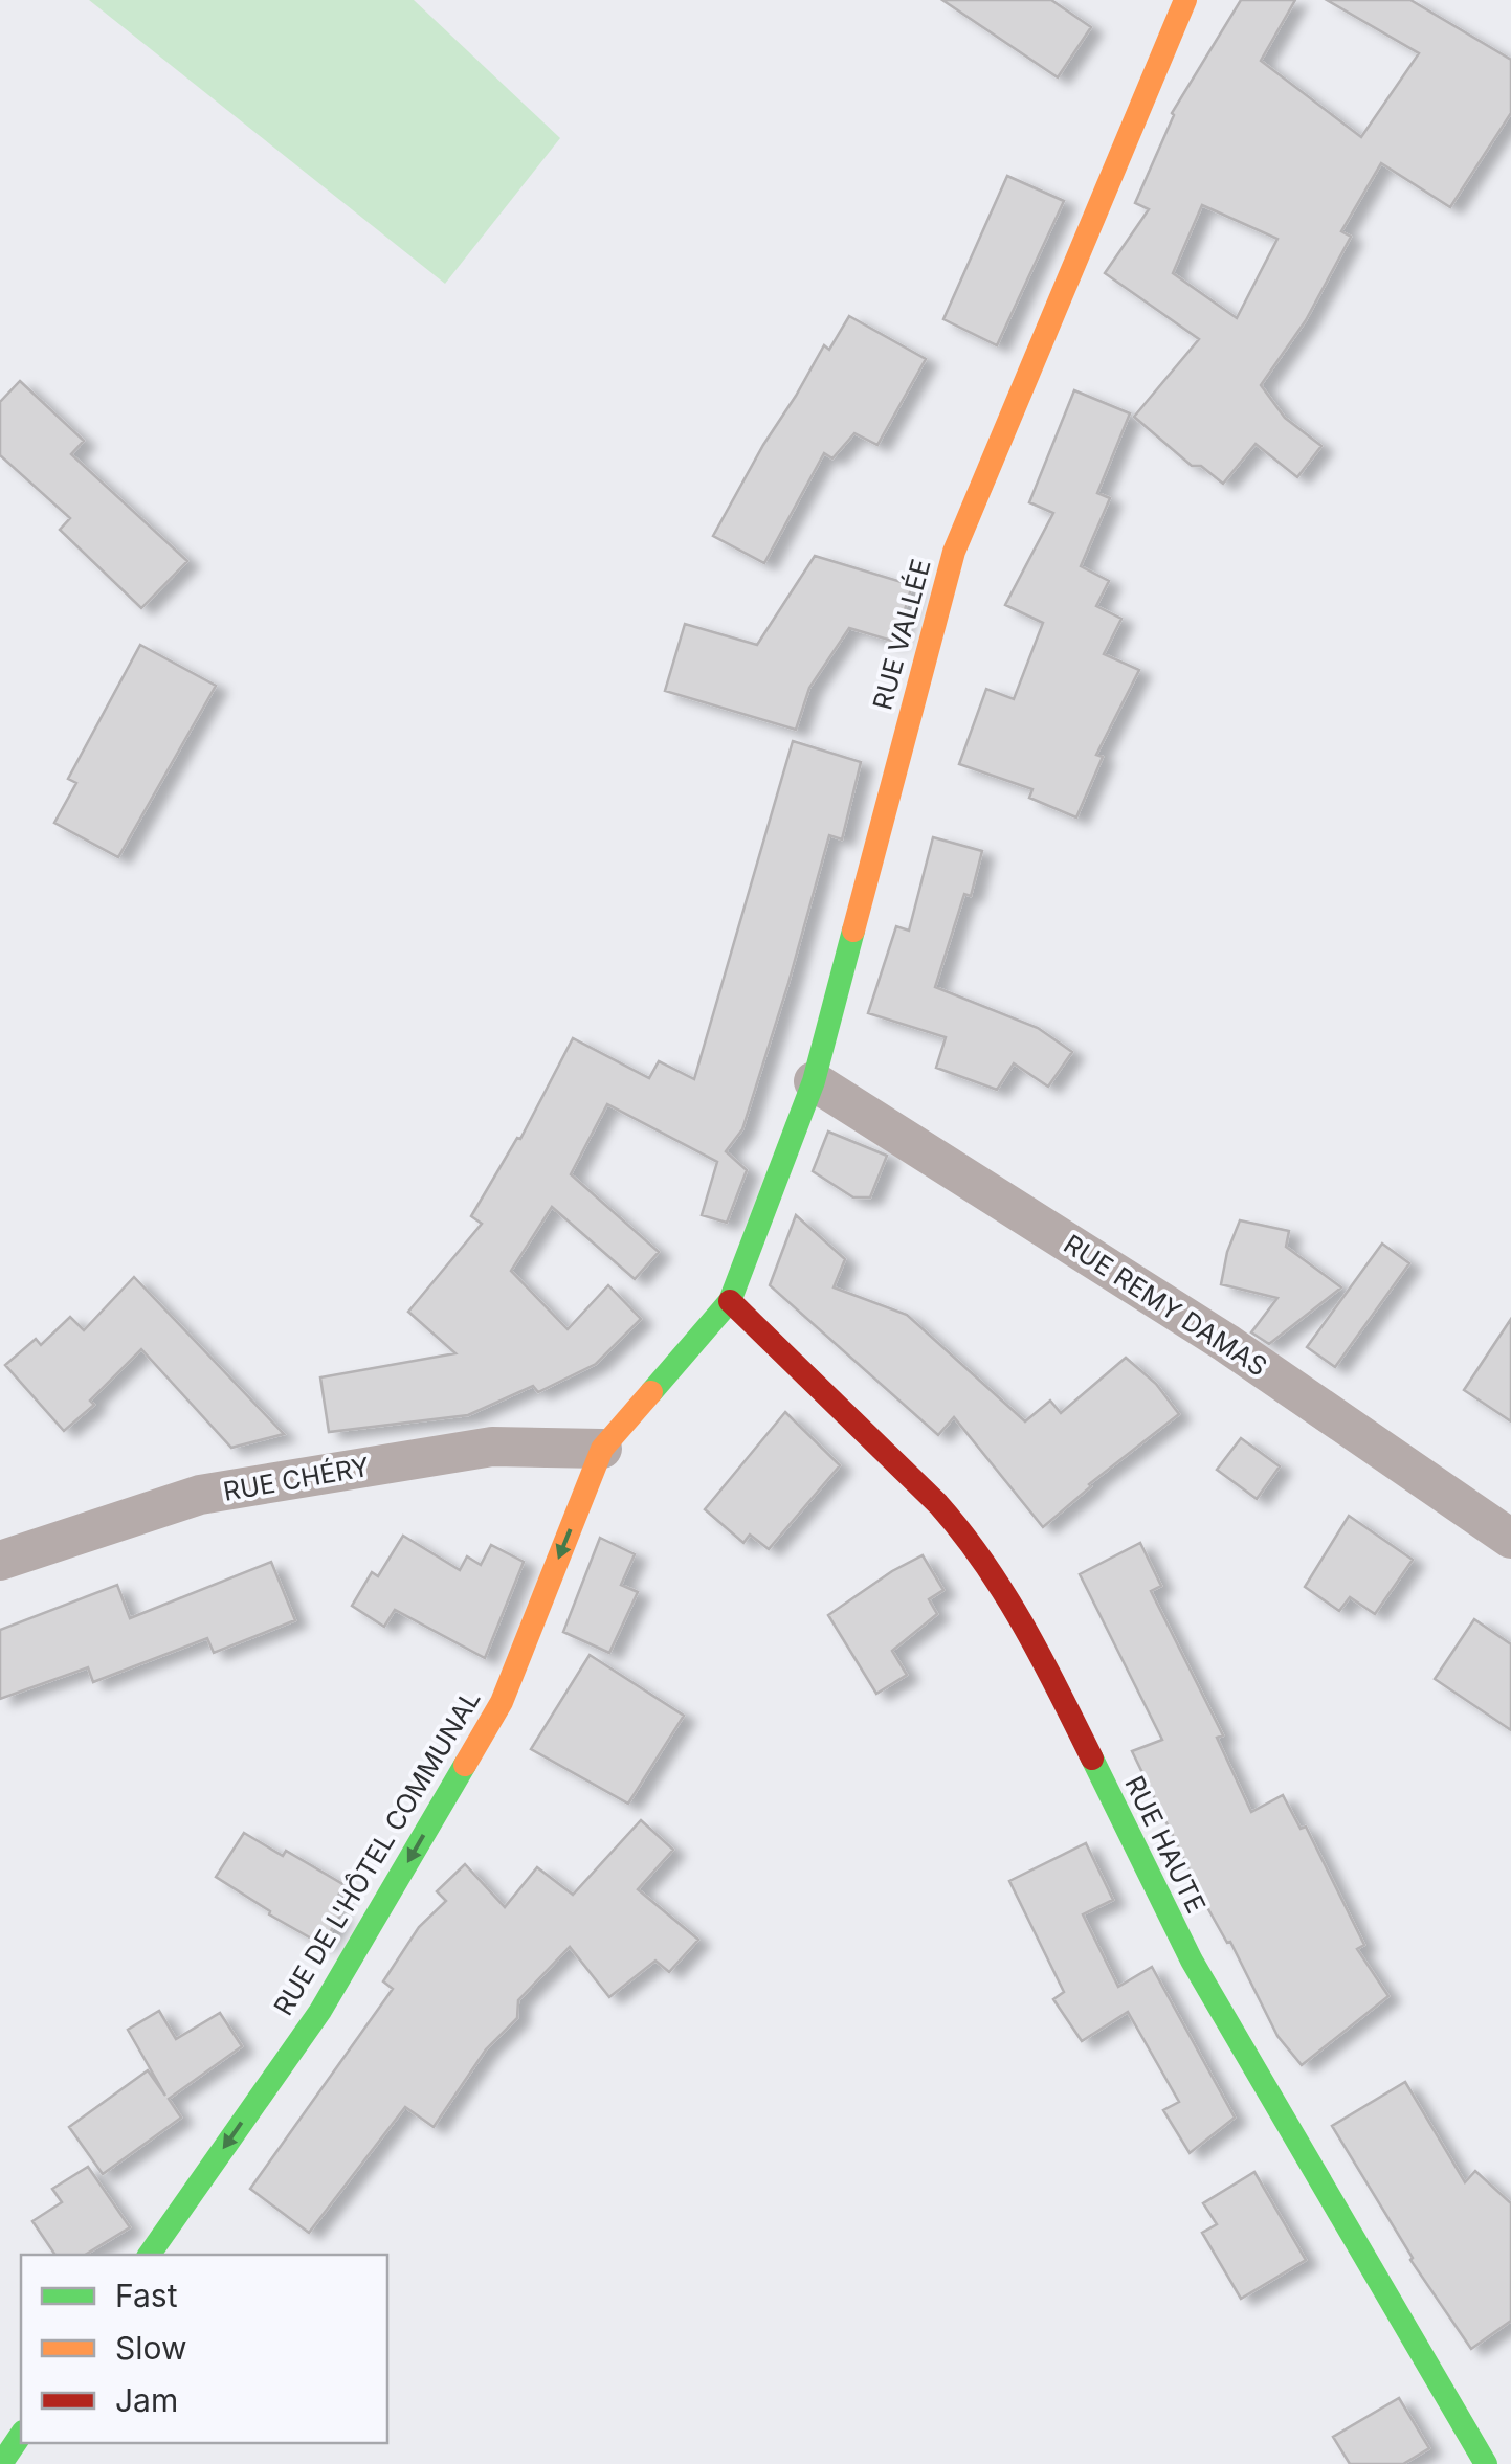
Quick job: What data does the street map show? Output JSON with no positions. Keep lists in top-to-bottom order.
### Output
{
  "streets": {
    "street": [
      "RUE VALLÉE",
      "RUE REMY DAMAS",
      "RUE CHÉRY",
      "RUE HAUTE",
      "RUE DE L'HÔTEL COMMUNAL"
    ]
  },
  "crossings": [
    ["RUE VALLÉE", "RUE REMY DAMAS"],
    ["RUE VALLÉE", "RUE HAUTE"],
    ["RUE VALLÉE", "RUE DE L'HÔTEL COMMUNAL"],
    ["RUE CHÉRY", "RUE DE L'HÔTEL COMMUNAL"],
    ["RUE HAUTE", "RUE DE L'HÔTEL COMMUNAL"]
  ],
  "one_way": ["RUE DE L'HÔTEL COMMUNAL"],
  "legend": ["Fast", "Slow", "Jam"]
}
